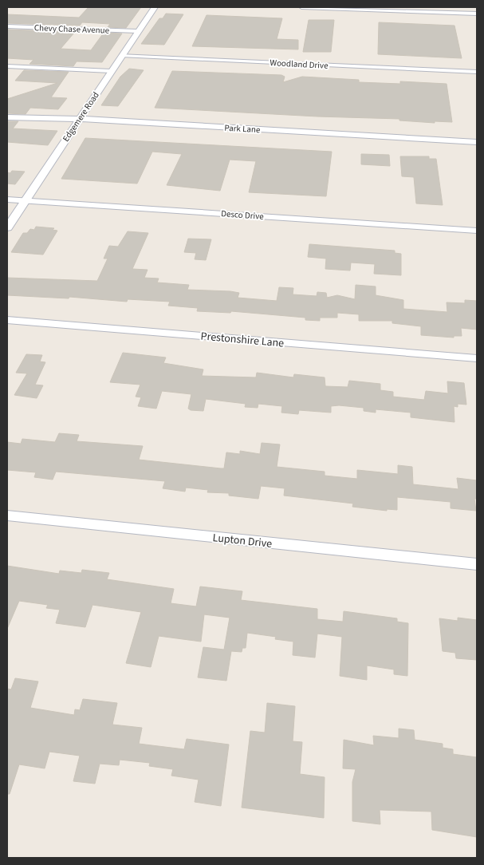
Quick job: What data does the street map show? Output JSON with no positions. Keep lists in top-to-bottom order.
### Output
{
  "streets": {
    "street": [
      "Chevy Chase Avenue",
      "Woodland Drive",
      "Edgemere Road",
      "Park Lane",
      "Desco Drive",
      "Prestonshire Lane",
      "Lupton Drive"
    ]
  },
  "crossings": [
    ["Chevy Chase Avenue", "Edgemere Road"],
    ["Woodland Drive", "Edgemere Road"],
    ["Edgemere Road", "Park Lane"],
    ["Edgemere Road", "Desco Drive"]
  ]
}
